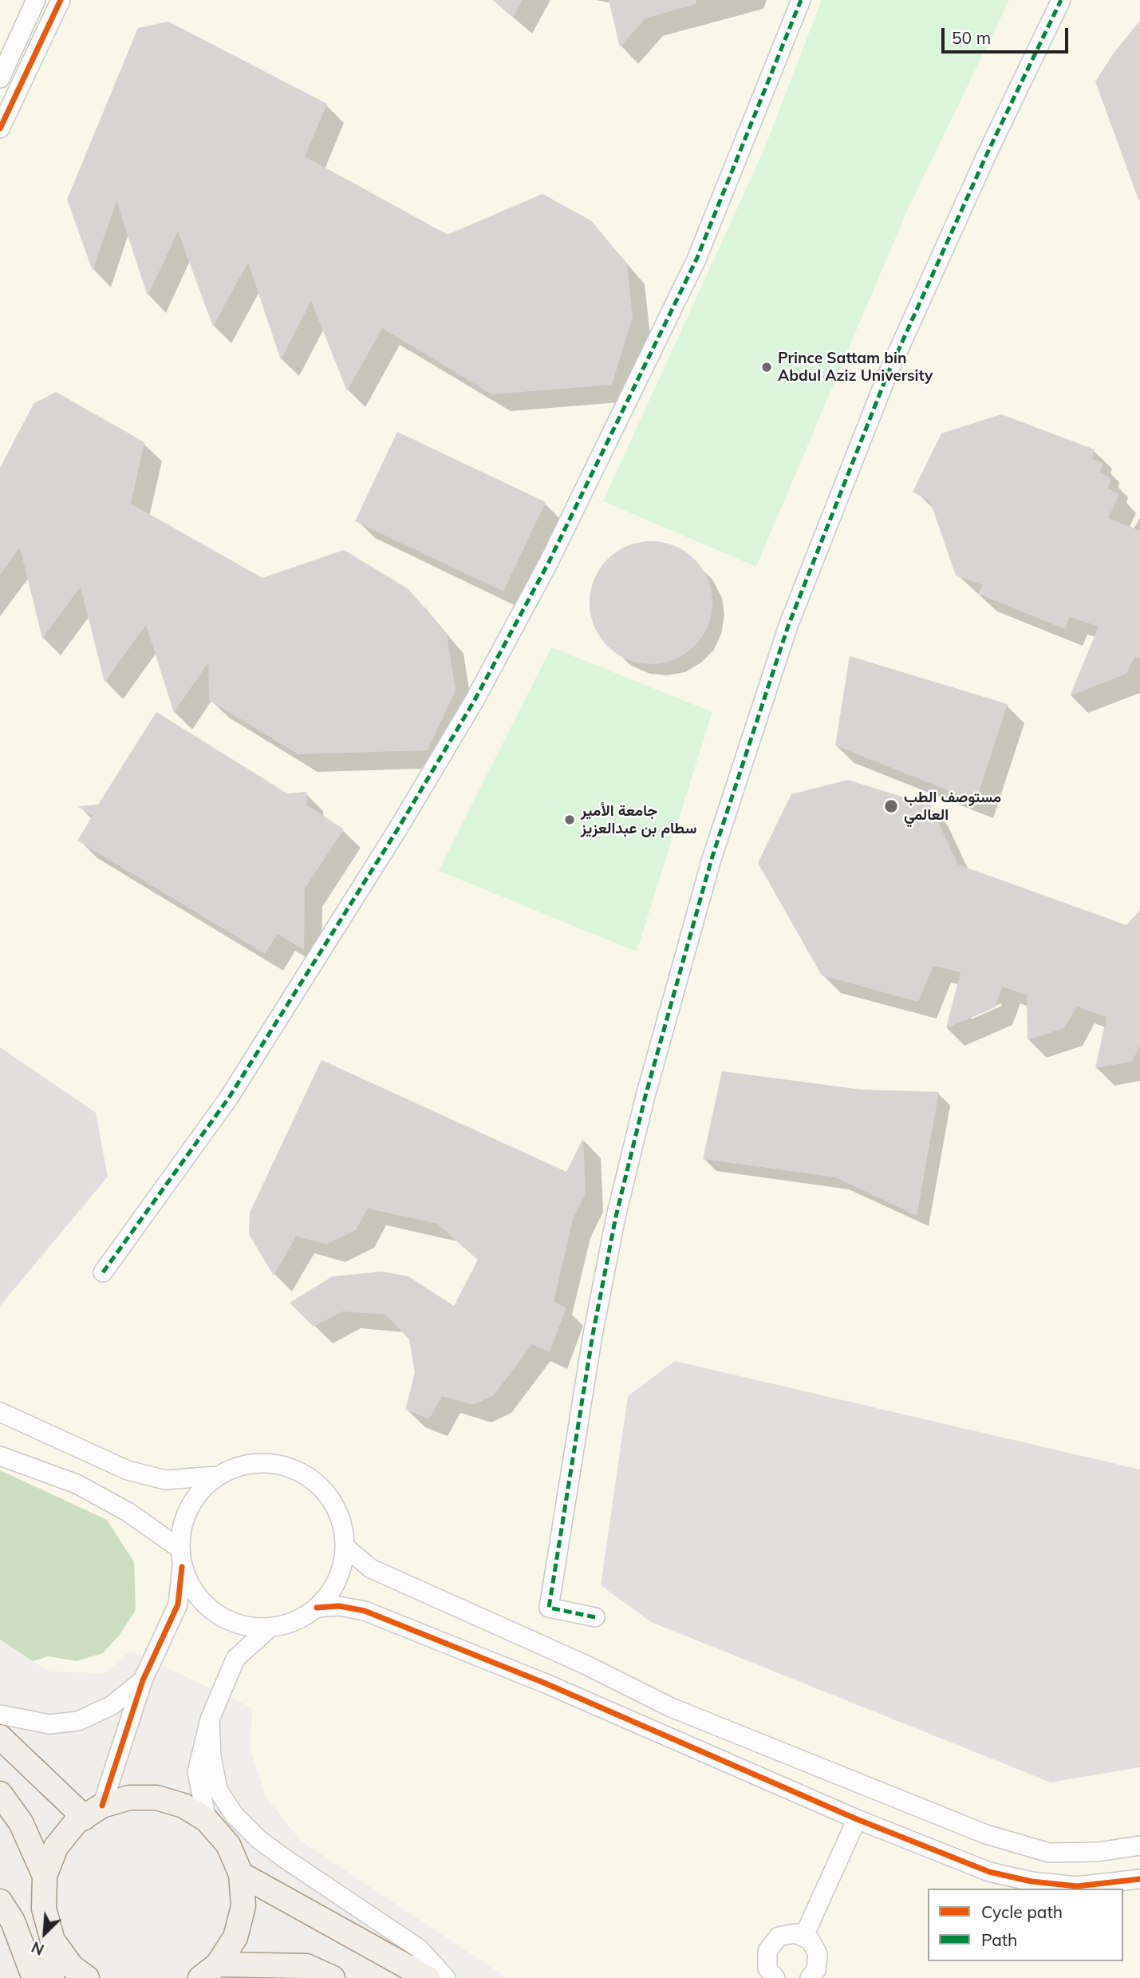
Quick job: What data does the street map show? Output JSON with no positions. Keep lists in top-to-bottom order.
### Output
{
  "places": ["Prince Sattam bin Abdul Aziz University", "مستوصف الطب العالمي", "جامعة الأمير سطام بن عبدالعزيز"],
  "legend": ["Cycle path", "Path"],
  "scale_bar": "50 m",
  "north": "bottom left"
}
